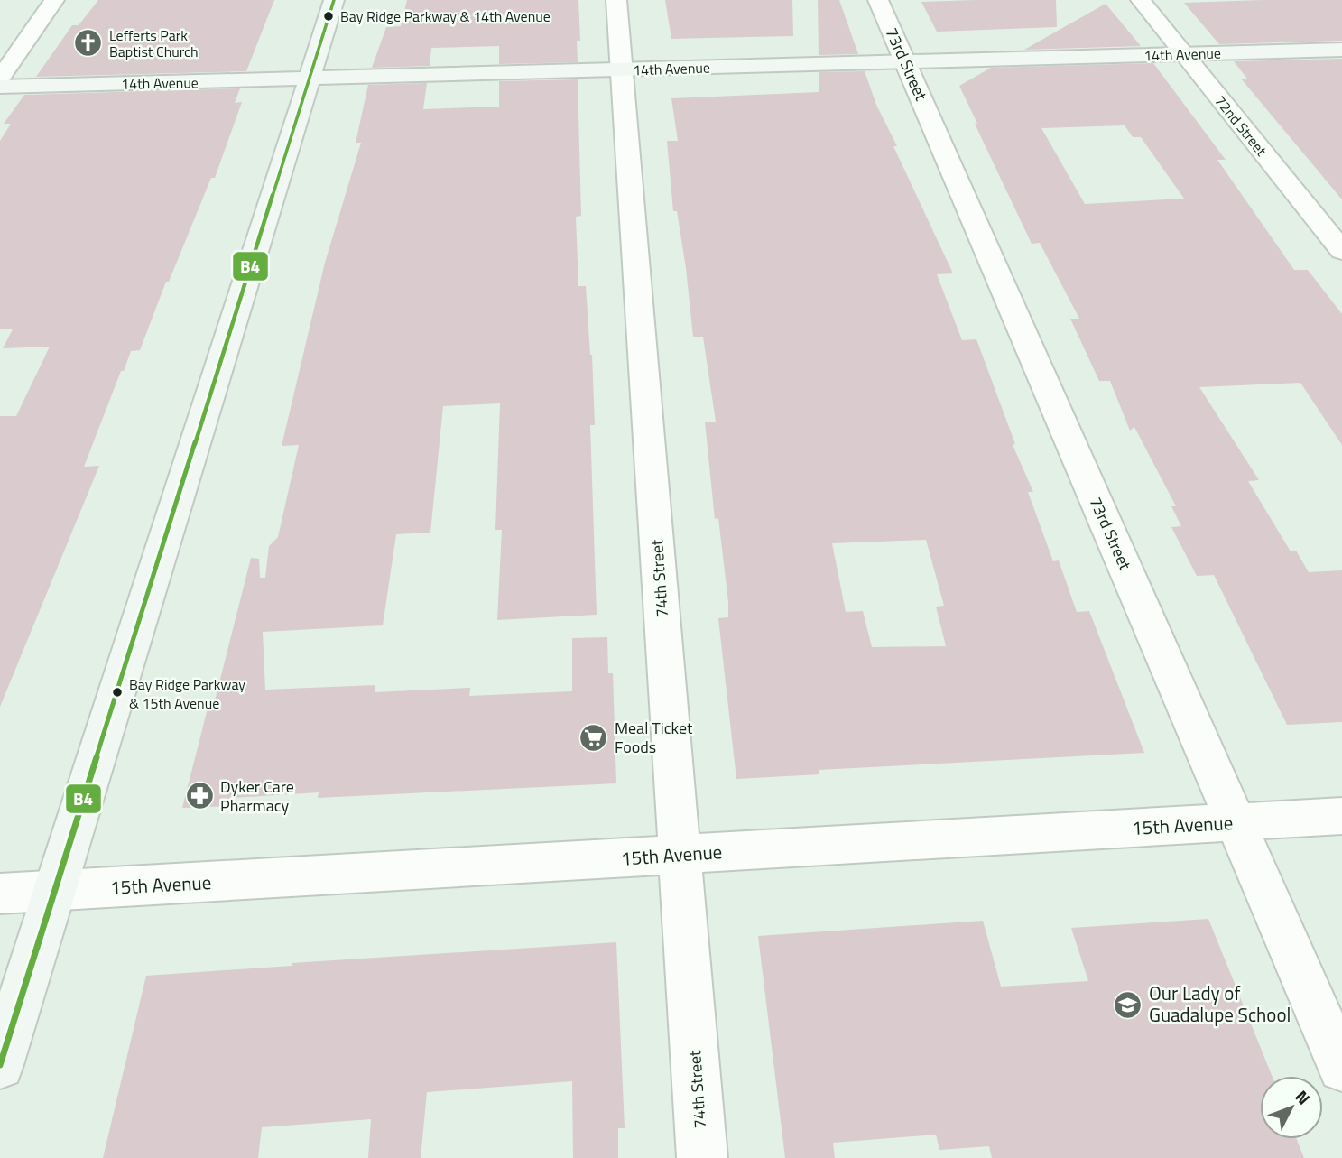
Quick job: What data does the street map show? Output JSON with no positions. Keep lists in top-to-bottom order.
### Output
{
  "streets": {
    "main road": ["14th Avenue"],
    "street": [
      "73rd Street",
      "72nd Street",
      "74th Street",
      "15th Avenue"
    ]
  },
  "crossings": [
    ["14th Avenue", "73rd Street"],
    ["14th Avenue", "72nd Street"],
    ["14th Avenue", "74th Street"],
    ["73rd Street", "15th Avenue"],
    ["74th Street", "15th Avenue"]
  ],
  "places": {
    "other": ["Bay Ridge Parkway & 14th Avenue", "Bay Ridge Parkway & 15th Avenue"],
    "church": ["Lefferts Park Baptist Church"],
    "supermarket": ["Meal Ticket Foods"],
    "pharmacy": ["Dyker Care Pharmacy"],
    "school or university": ["Our Lady of Guadalupe School"]
  },
  "lines": ["transit line B4"],
  "north": "top right"
}
